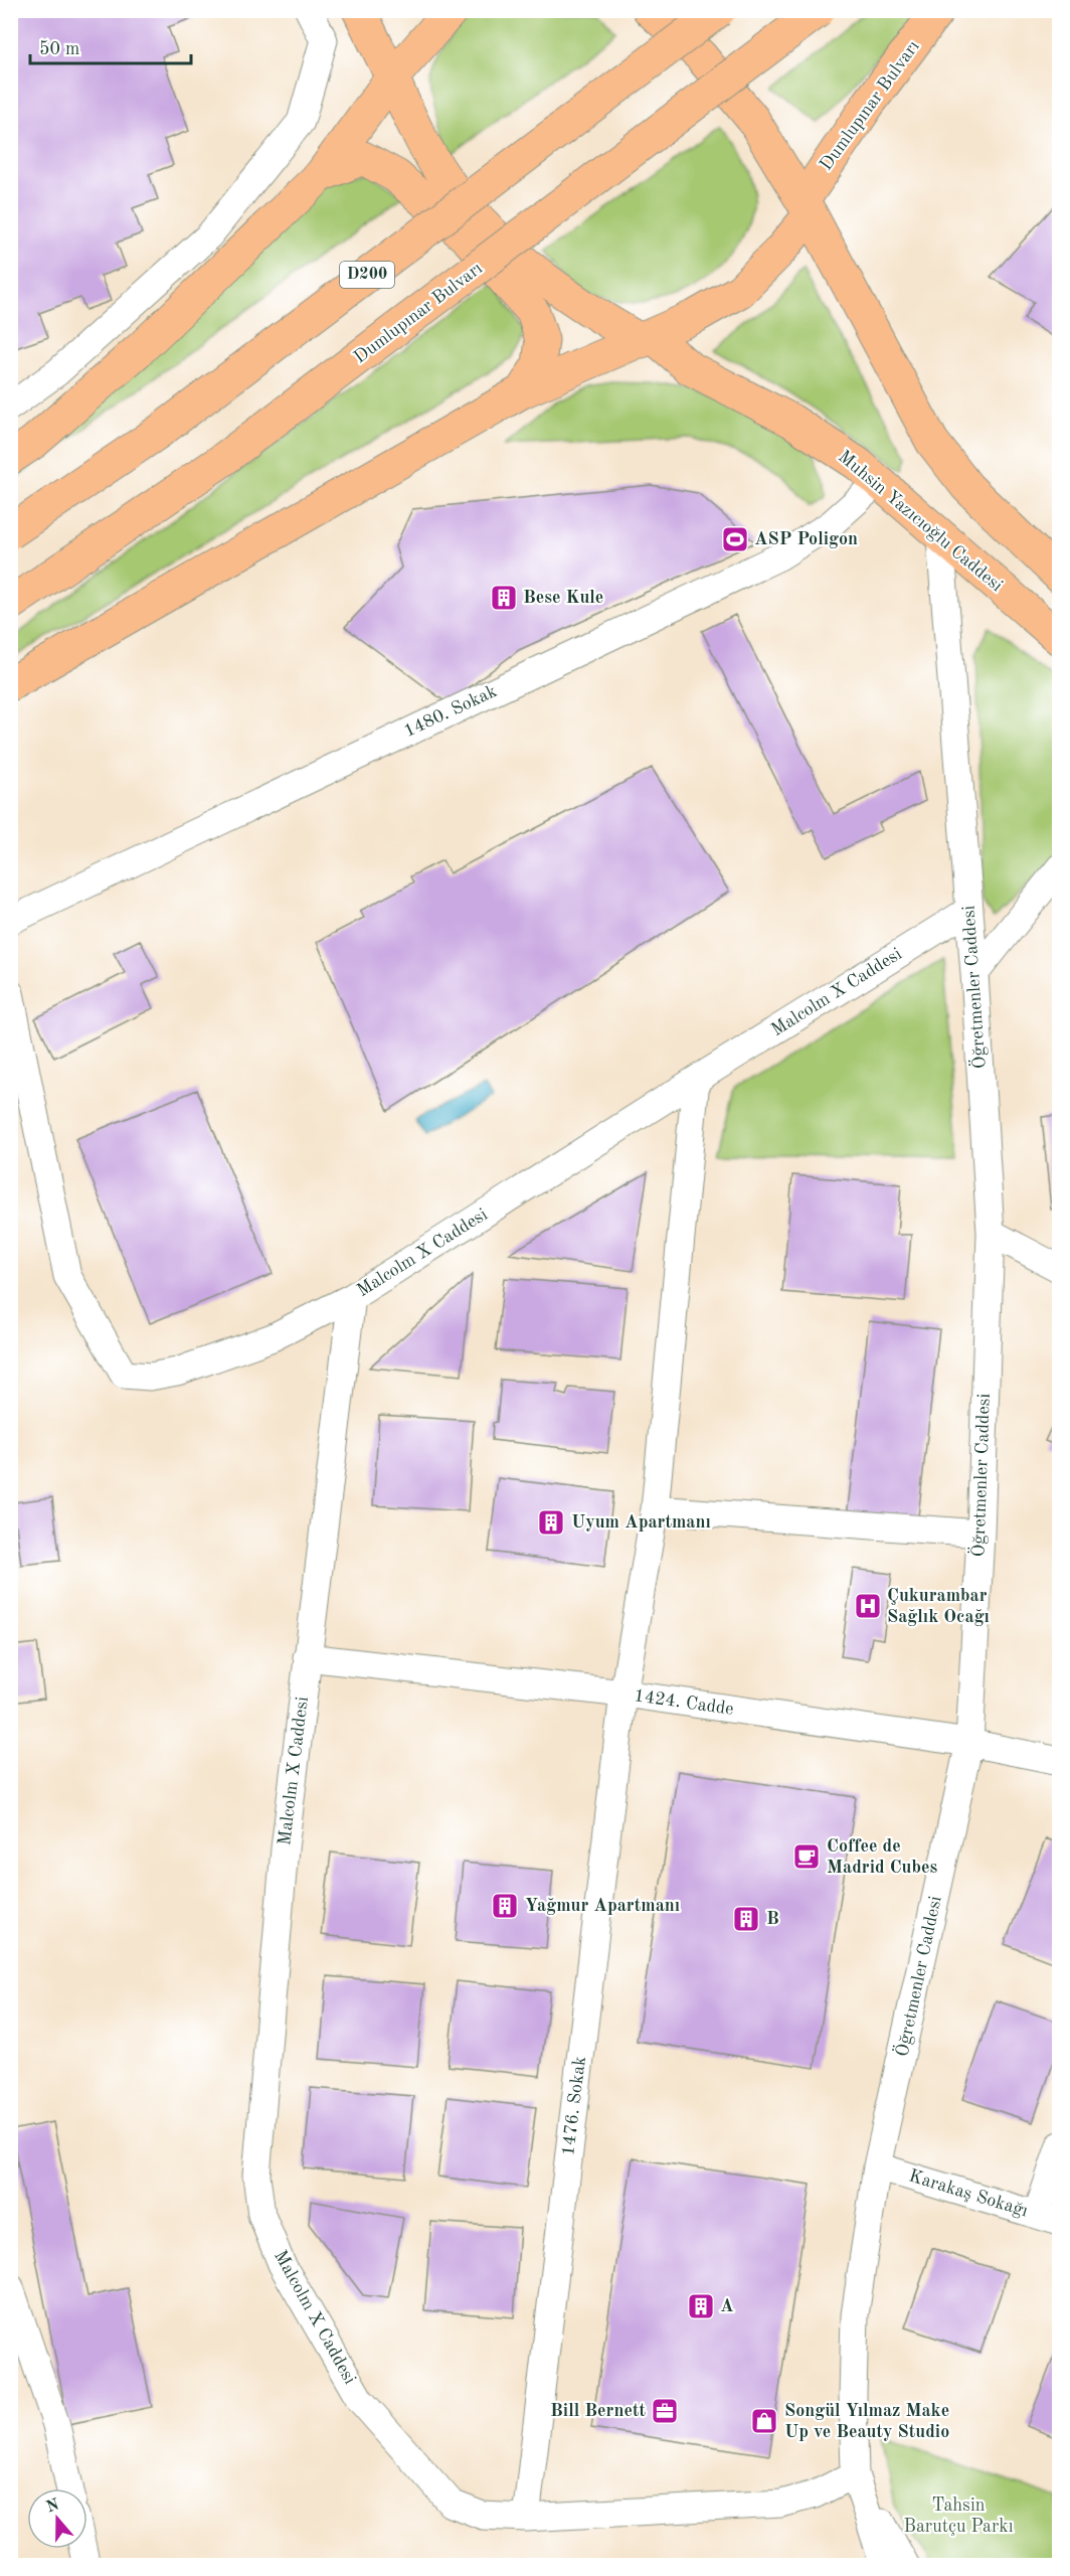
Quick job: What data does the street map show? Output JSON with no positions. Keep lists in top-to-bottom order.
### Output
{
  "streets": {
    "main road": ["Dumlupınar Bulvarı", "D200", "Muhsin Yazıcıoğlu Caddesi"],
    "street": [
      "1480. Sokak",
      "Öğretmenler Caddesi",
      "Malcolm X Caddesi",
      "1424. Cadde",
      "1476. Sokak",
      "Karakaş Sokağı"
    ]
  },
  "crossings": [
    ["Dumlupınar Bulvarı", "Muhsin Yazıcıoğlu Caddesi"],
    ["Muhsin Yazıcıoğlu Caddesi", "1480. Sokak"],
    ["Muhsin Yazıcıoğlu Caddesi", "Öğretmenler Caddesi"],
    ["Öğretmenler Caddesi", "Malcolm X Caddesi"],
    ["Öğretmenler Caddesi", "1424. Cadde"],
    ["Öğretmenler Caddesi", "Karakaş Sokağı"],
    ["Malcolm X Caddesi", "1424. Cadde"],
    ["Malcolm X Caddesi", "1476. Sokak"],
    ["1424. Cadde", "1476. Sokak"]
  ],
  "parks": ["Tahsin Barutçu Parkı"],
  "places": {
    "sports": ["ASP Poligon"],
    "building": [
      "Bese Kule",
      "Uyum Apartmanı",
      "Yağmur Apartmanı",
      "B",
      "A"
    ],
    "hospital": ["Çukurambar Sağlık Ocağı"],
    "cafe": ["Coffee de Madrid Cubes"],
    "office": ["Bill Bernett"],
    "shop": ["Songül Yılmaz Make Up ve Beauty Studio"]
  },
  "scale_bar": "50 m",
  "north": "top"
}
